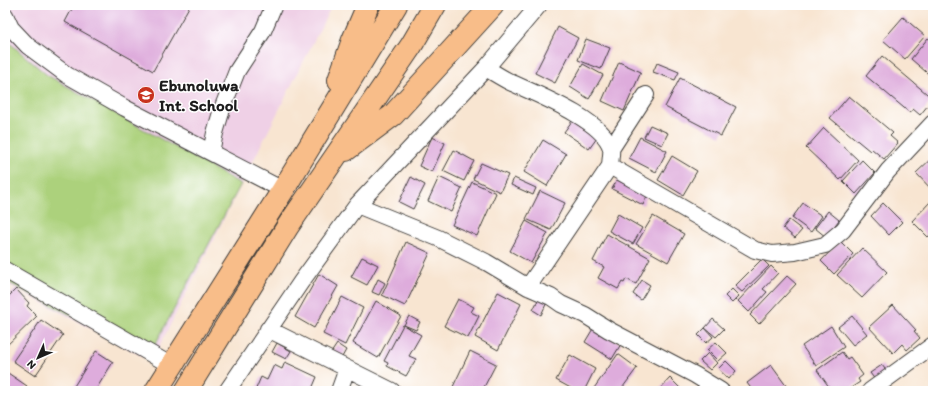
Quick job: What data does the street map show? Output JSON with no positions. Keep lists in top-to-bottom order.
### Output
{
  "places": {
    "school or university": ["Ebunoluwa Int. School"]
  },
  "north": "bottom left"
}
